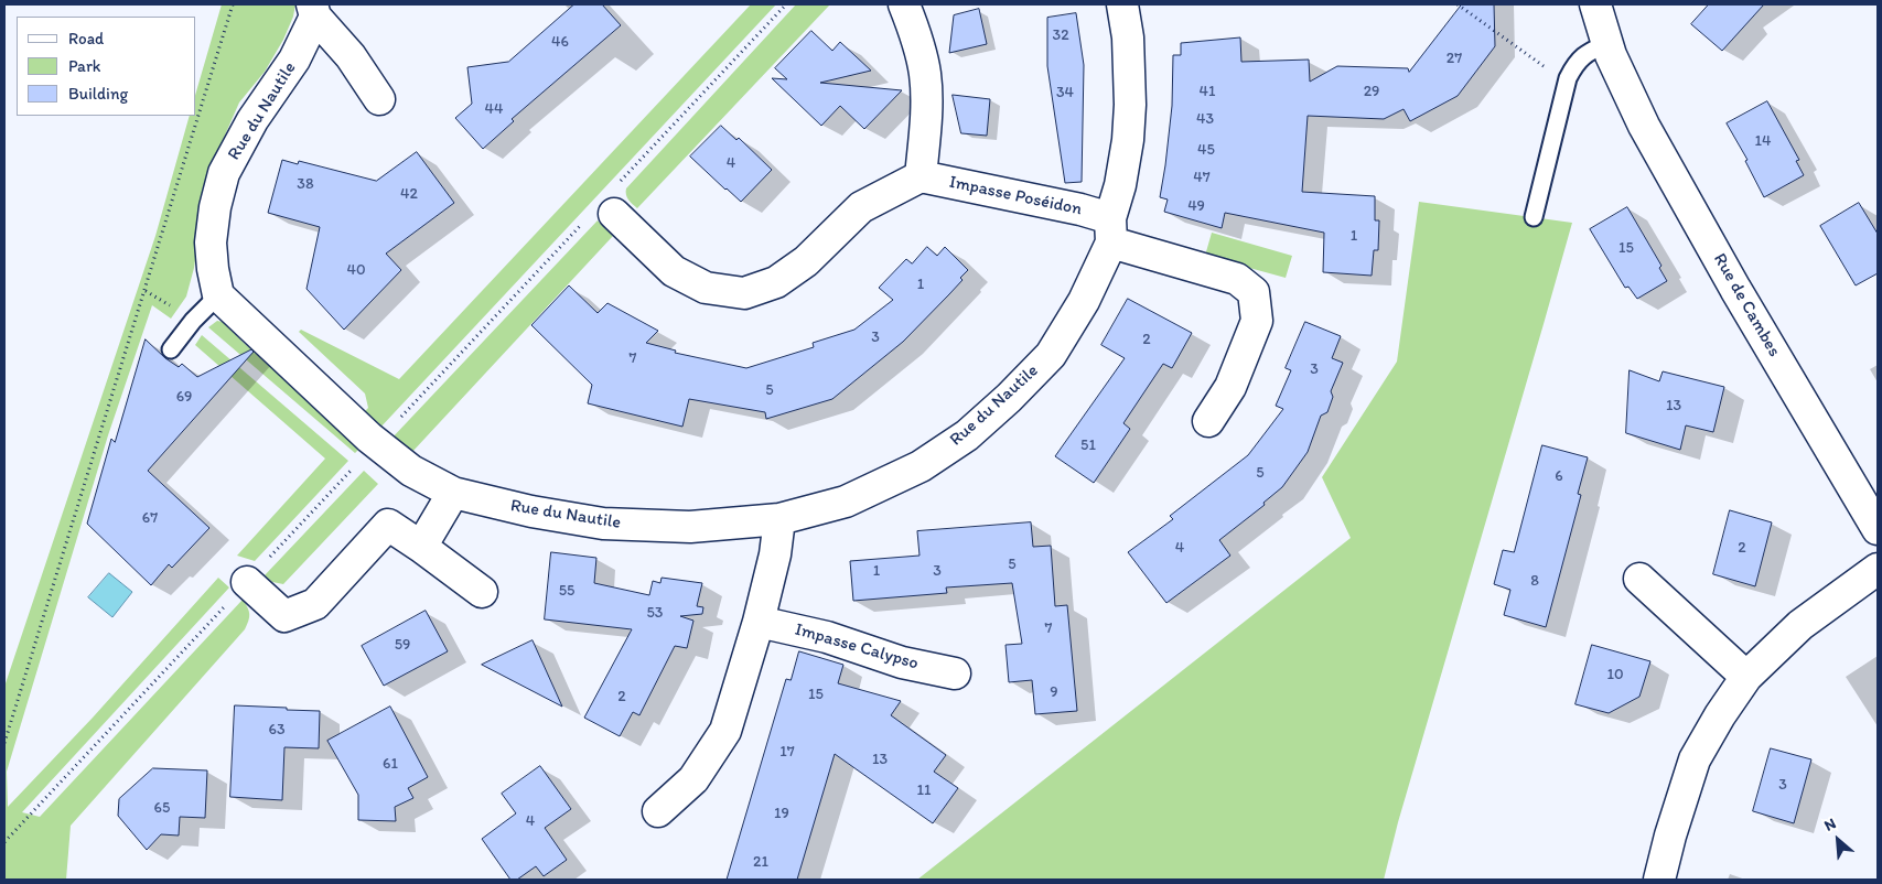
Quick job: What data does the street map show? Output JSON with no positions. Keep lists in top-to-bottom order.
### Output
{
  "streets": {
    "street": [
      "Rue du Nautile",
      "Impasse Poséidon",
      "Rue de Cambes",
      "Impasse Calypso"
    ]
  },
  "crossings": [
    ["Rue du Nautile", "Impasse Poséidon"]
  ],
  "house_numbers": [
    "32",
    "46",
    "27",
    "41",
    "29",
    "34",
    "44",
    "43",
    "14",
    "45",
    "4",
    "47",
    "38",
    "42",
    "49",
    "1",
    "15",
    "40",
    "1",
    "3",
    "2",
    "7",
    "3",
    "5",
    "69",
    "13",
    "51",
    "5",
    "6",
    "67",
    "4",
    "2",
    "5",
    "1",
    "3",
    "8",
    "55",
    "53",
    "7",
    "59",
    "10",
    "9",
    "15",
    "2",
    "63",
    "17",
    "13",
    "61",
    "3",
    "11",
    "65",
    "19",
    "4",
    "21"
  ],
  "legend": ["Road", "Park", "Building"],
  "north": "top left"
}
